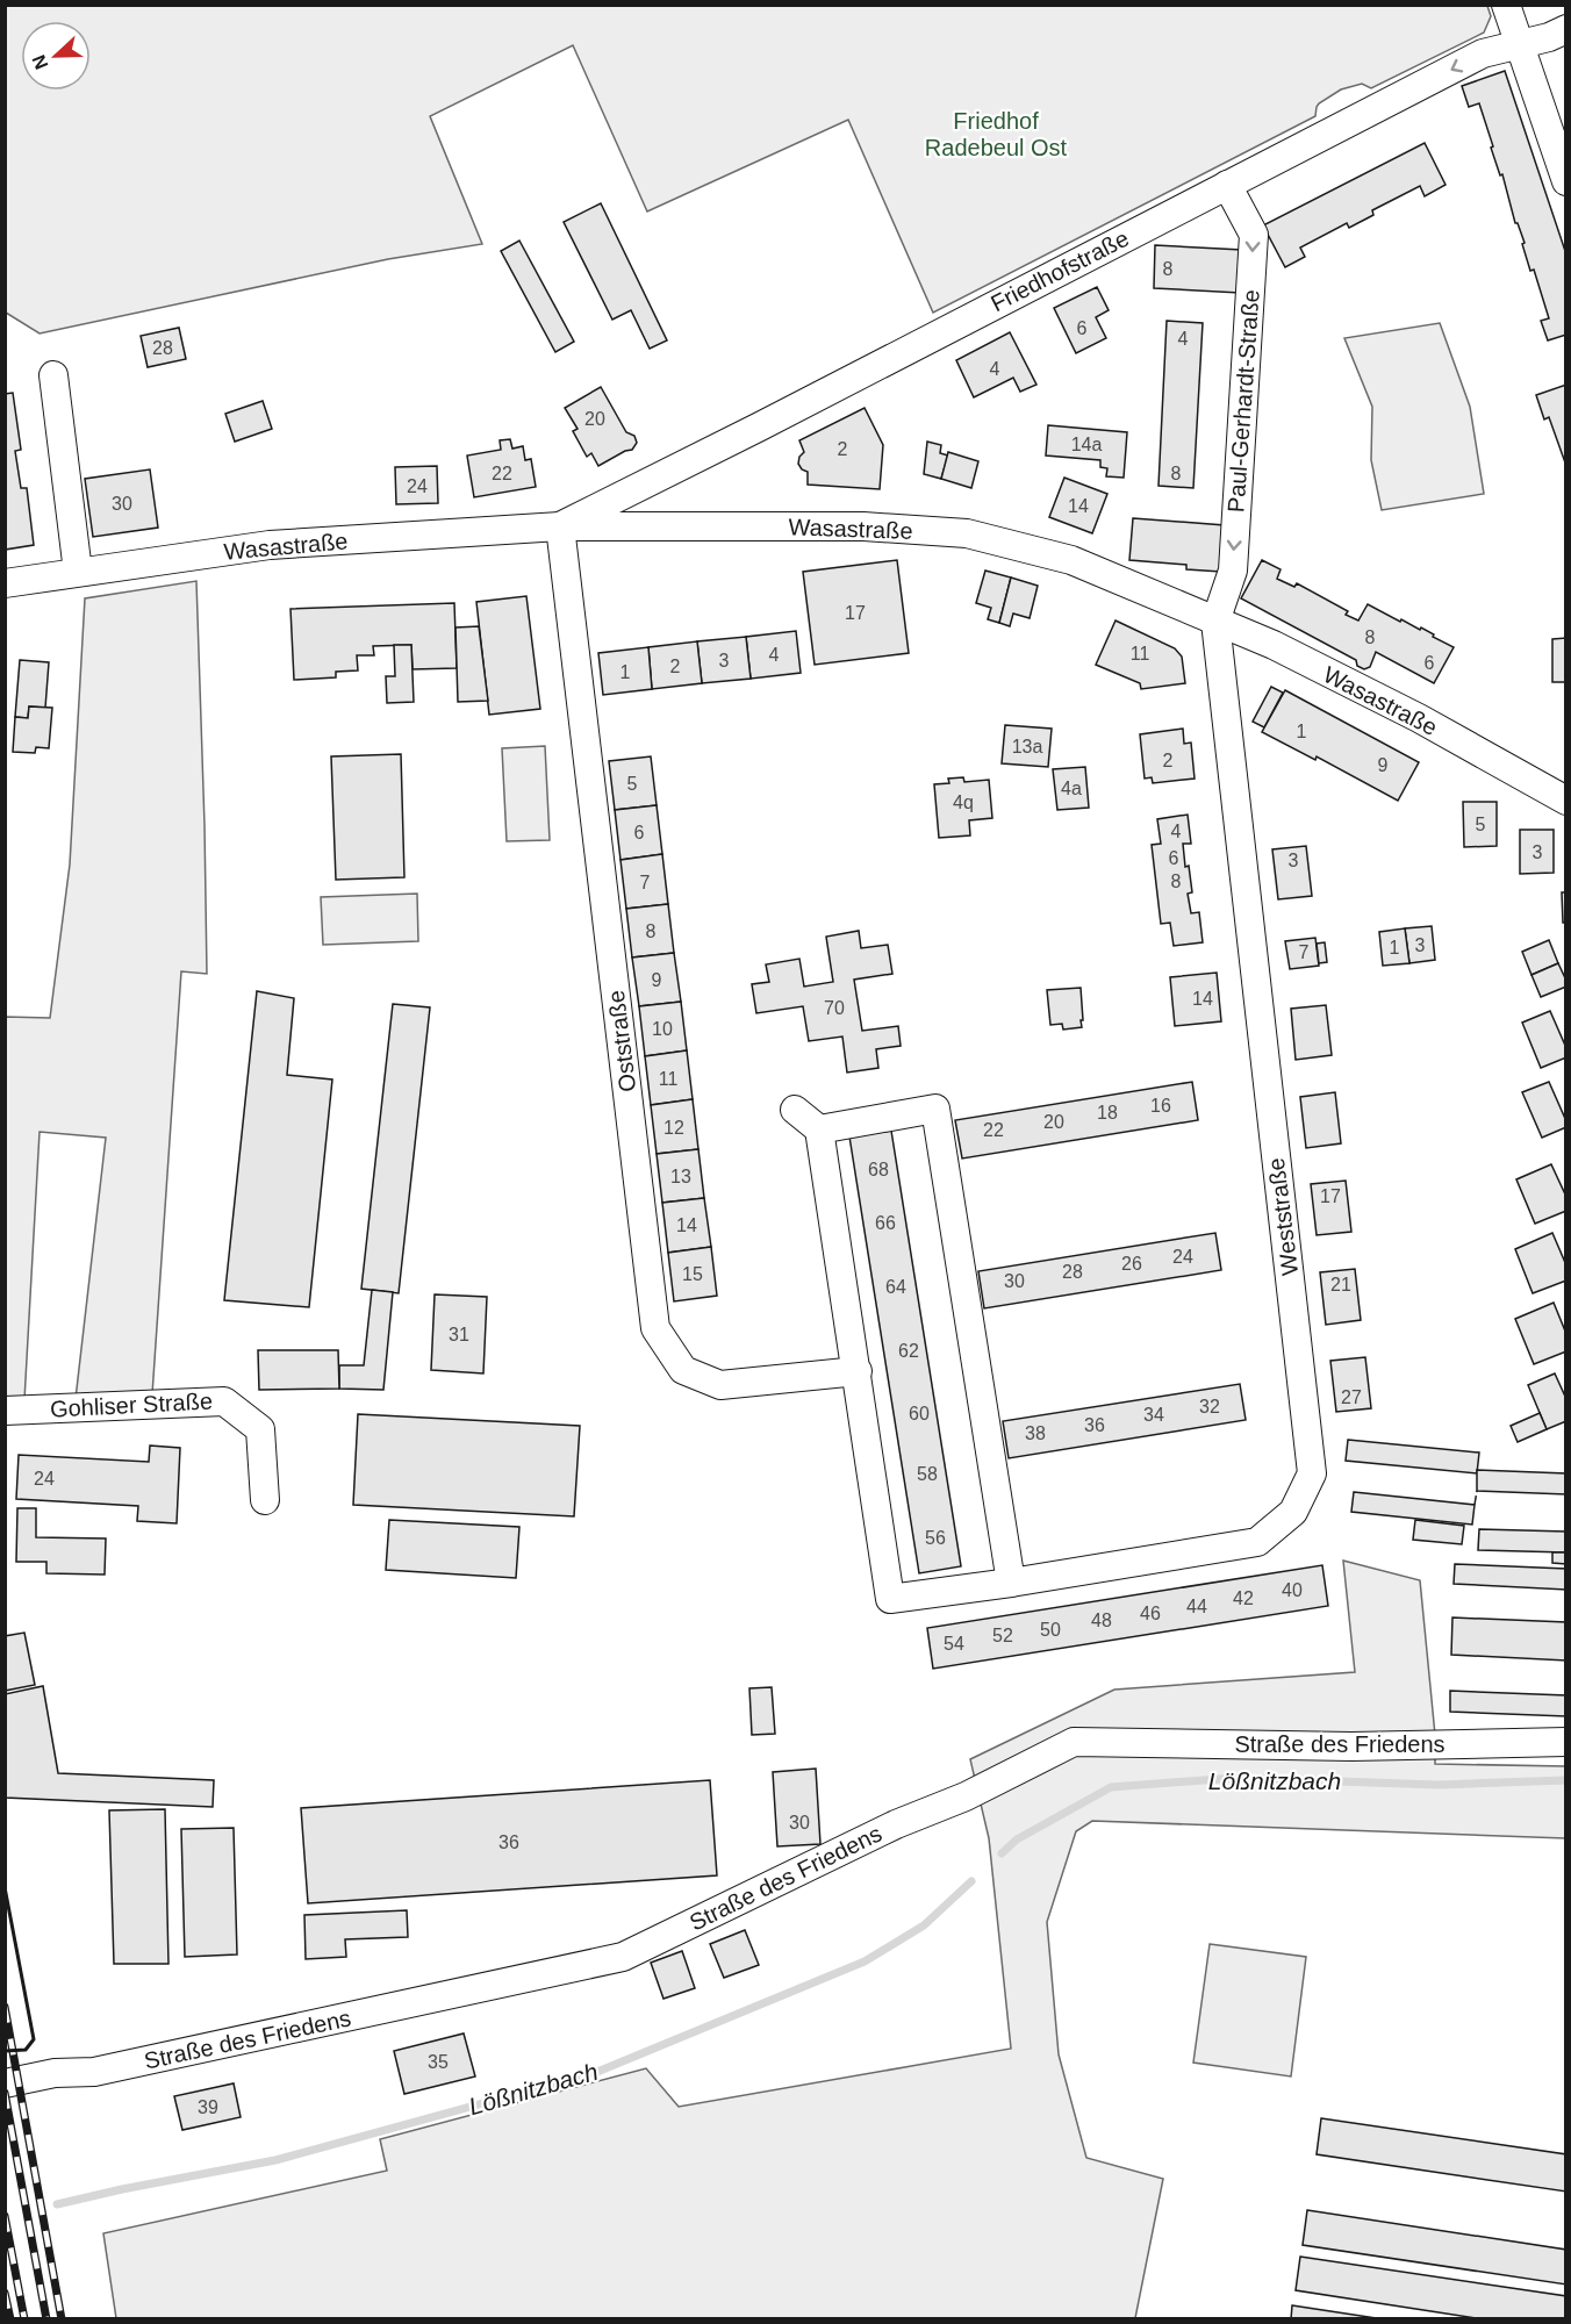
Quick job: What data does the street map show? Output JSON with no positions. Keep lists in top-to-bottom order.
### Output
{
  "streets": {
    "street": [
      "Friedhofstraße",
      "Paul-Gerhardt-Straße",
      "Wasastraße",
      "Oststraße",
      "Weststraße",
      "Gohliser Straße",
      "Straße des Friedens"
    ]
  },
  "crossings": [
    ["Friedhofstraße", "Paul-Gerhardt-Straße"],
    ["Friedhofstraße", "Wasastraße"],
    ["Friedhofstraße", "Oststraße"],
    ["Paul-Gerhardt-Straße", "Wasastraße"],
    ["Paul-Gerhardt-Straße", "Weststraße"],
    ["Wasastraße", "Oststraße"],
    ["Wasastraße", "Weststraße"],
    ["Oststraße", "Weststraße"]
  ],
  "one_way": ["Paul-Gerhardt-Straße"],
  "water": ["Lößnitzbach"],
  "parks": ["Friedhof Radebeul Ost"],
  "house_numbers": [
    "8",
    "6",
    "4",
    "28",
    "4",
    "20",
    "14a",
    "2",
    "22",
    "8",
    "24",
    "30",
    "14",
    "17",
    "8",
    "11",
    "4",
    "3",
    "6",
    "2",
    "1",
    "1",
    "13a",
    "2",
    "9",
    "5",
    "4a",
    "4q",
    "5",
    "4",
    "6",
    "3",
    "6",
    "3",
    "8",
    "7",
    "8",
    "3",
    "1",
    "7",
    "9",
    "14",
    "70",
    "10",
    "11",
    "16",
    "18",
    "20",
    "12",
    "22",
    "68",
    "13",
    "17",
    "66",
    "14",
    "24",
    "26",
    "28",
    "15",
    "30",
    "21",
    "64",
    "31",
    "62",
    "27",
    "32",
    "60",
    "34",
    "36",
    "38",
    "58",
    "24",
    "56",
    "40",
    "42",
    "44",
    "46",
    "48",
    "50",
    "52",
    "54",
    "30",
    "36",
    "35",
    "39"
  ],
  "north": "left"
}
